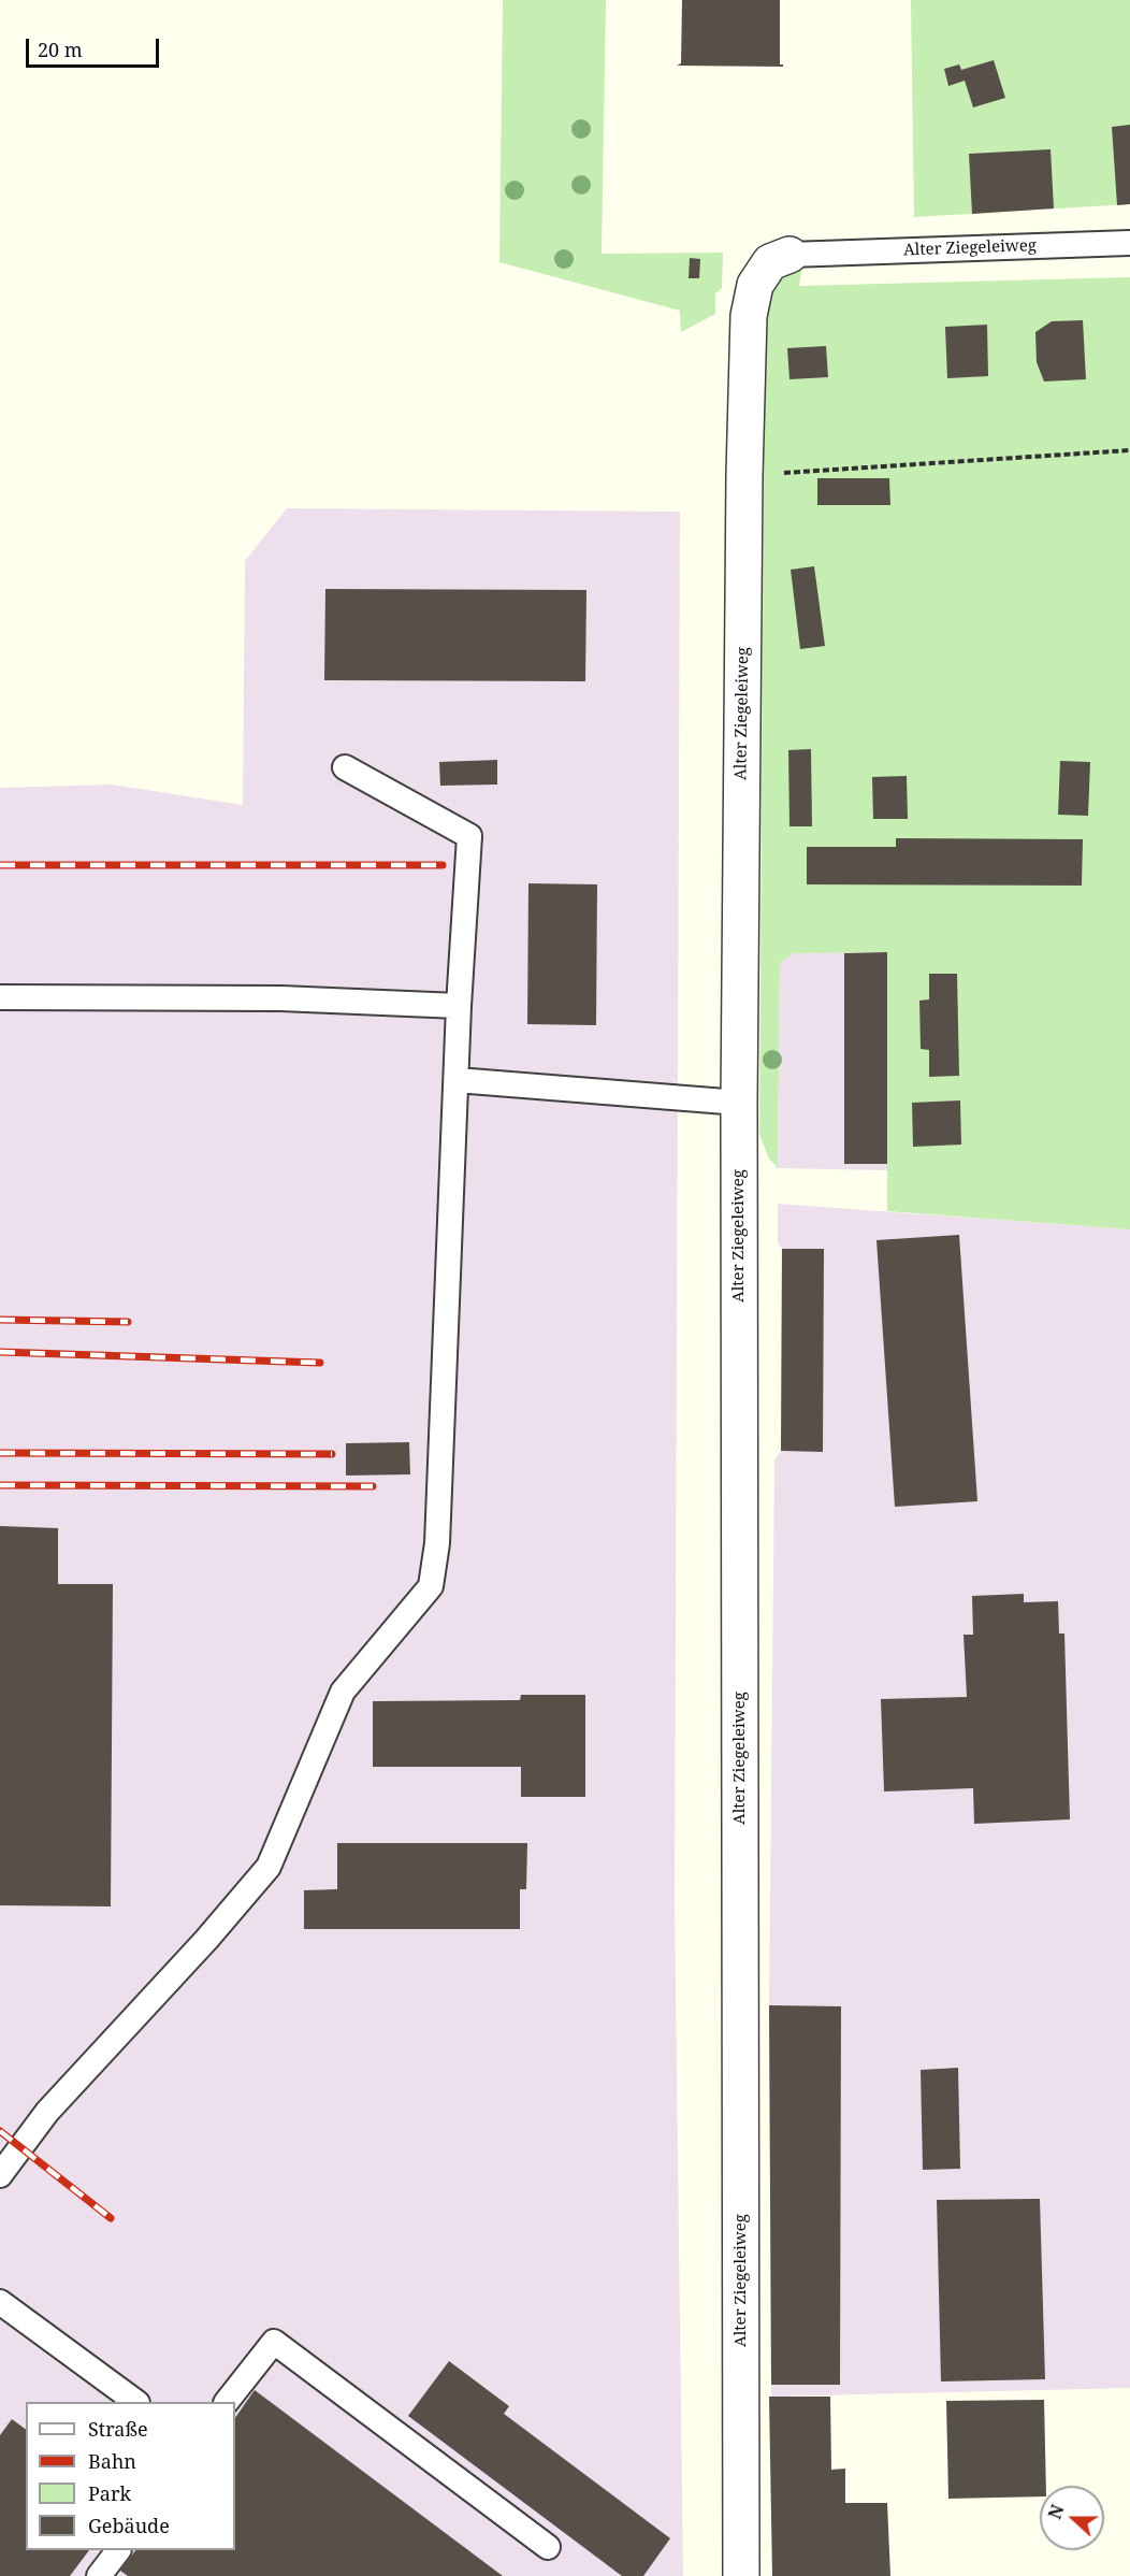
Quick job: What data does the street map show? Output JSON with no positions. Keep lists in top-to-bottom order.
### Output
{
  "streets": {
    "street": ["Alter Ziegeleiweg"]
  },
  "legend": [
    "Straße",
    "Bahn",
    "Park",
    "Gebäude"
  ],
  "scale_bar": "20 m",
  "north": "left"
}
